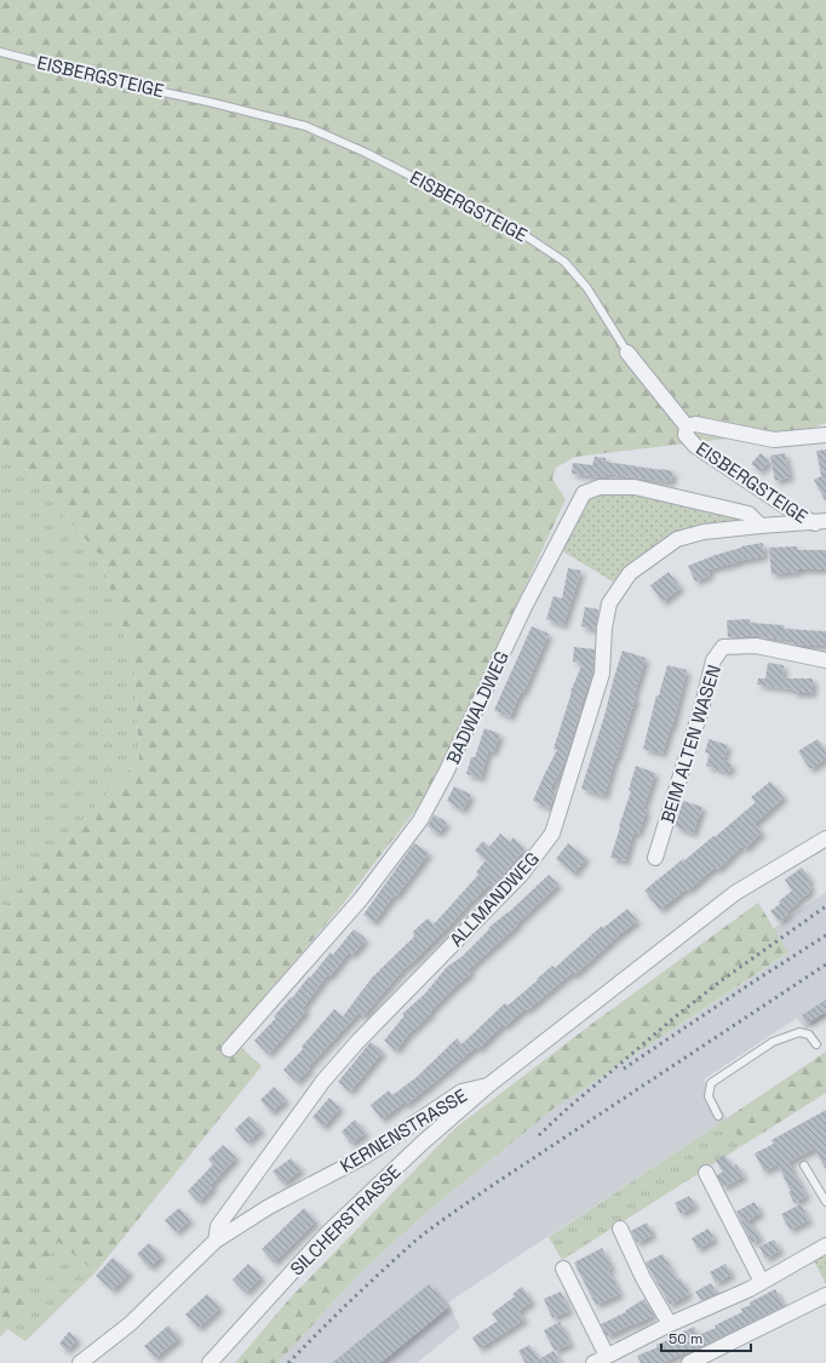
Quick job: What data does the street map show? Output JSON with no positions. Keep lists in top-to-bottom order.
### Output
{
  "streets": {
    "street": [
      "EISBERGSTEIGE",
      "BADWALDWEG",
      "BEIM ALTEN WASEN",
      "ALLMANDWEG",
      "KERNENSTRASSE",
      "SILCHERSTRASSE"
    ]
  },
  "crossings": [
    ["EISBERGSTEIGE", "ALLMANDWEG"],
    ["BADWALDWEG", "ALLMANDWEG"],
    ["ALLMANDWEG", "KERNENSTRASSE"],
    ["KERNENSTRASSE", "SILCHERSTRASSE"]
  ],
  "scale_bar": "50 m"
}
